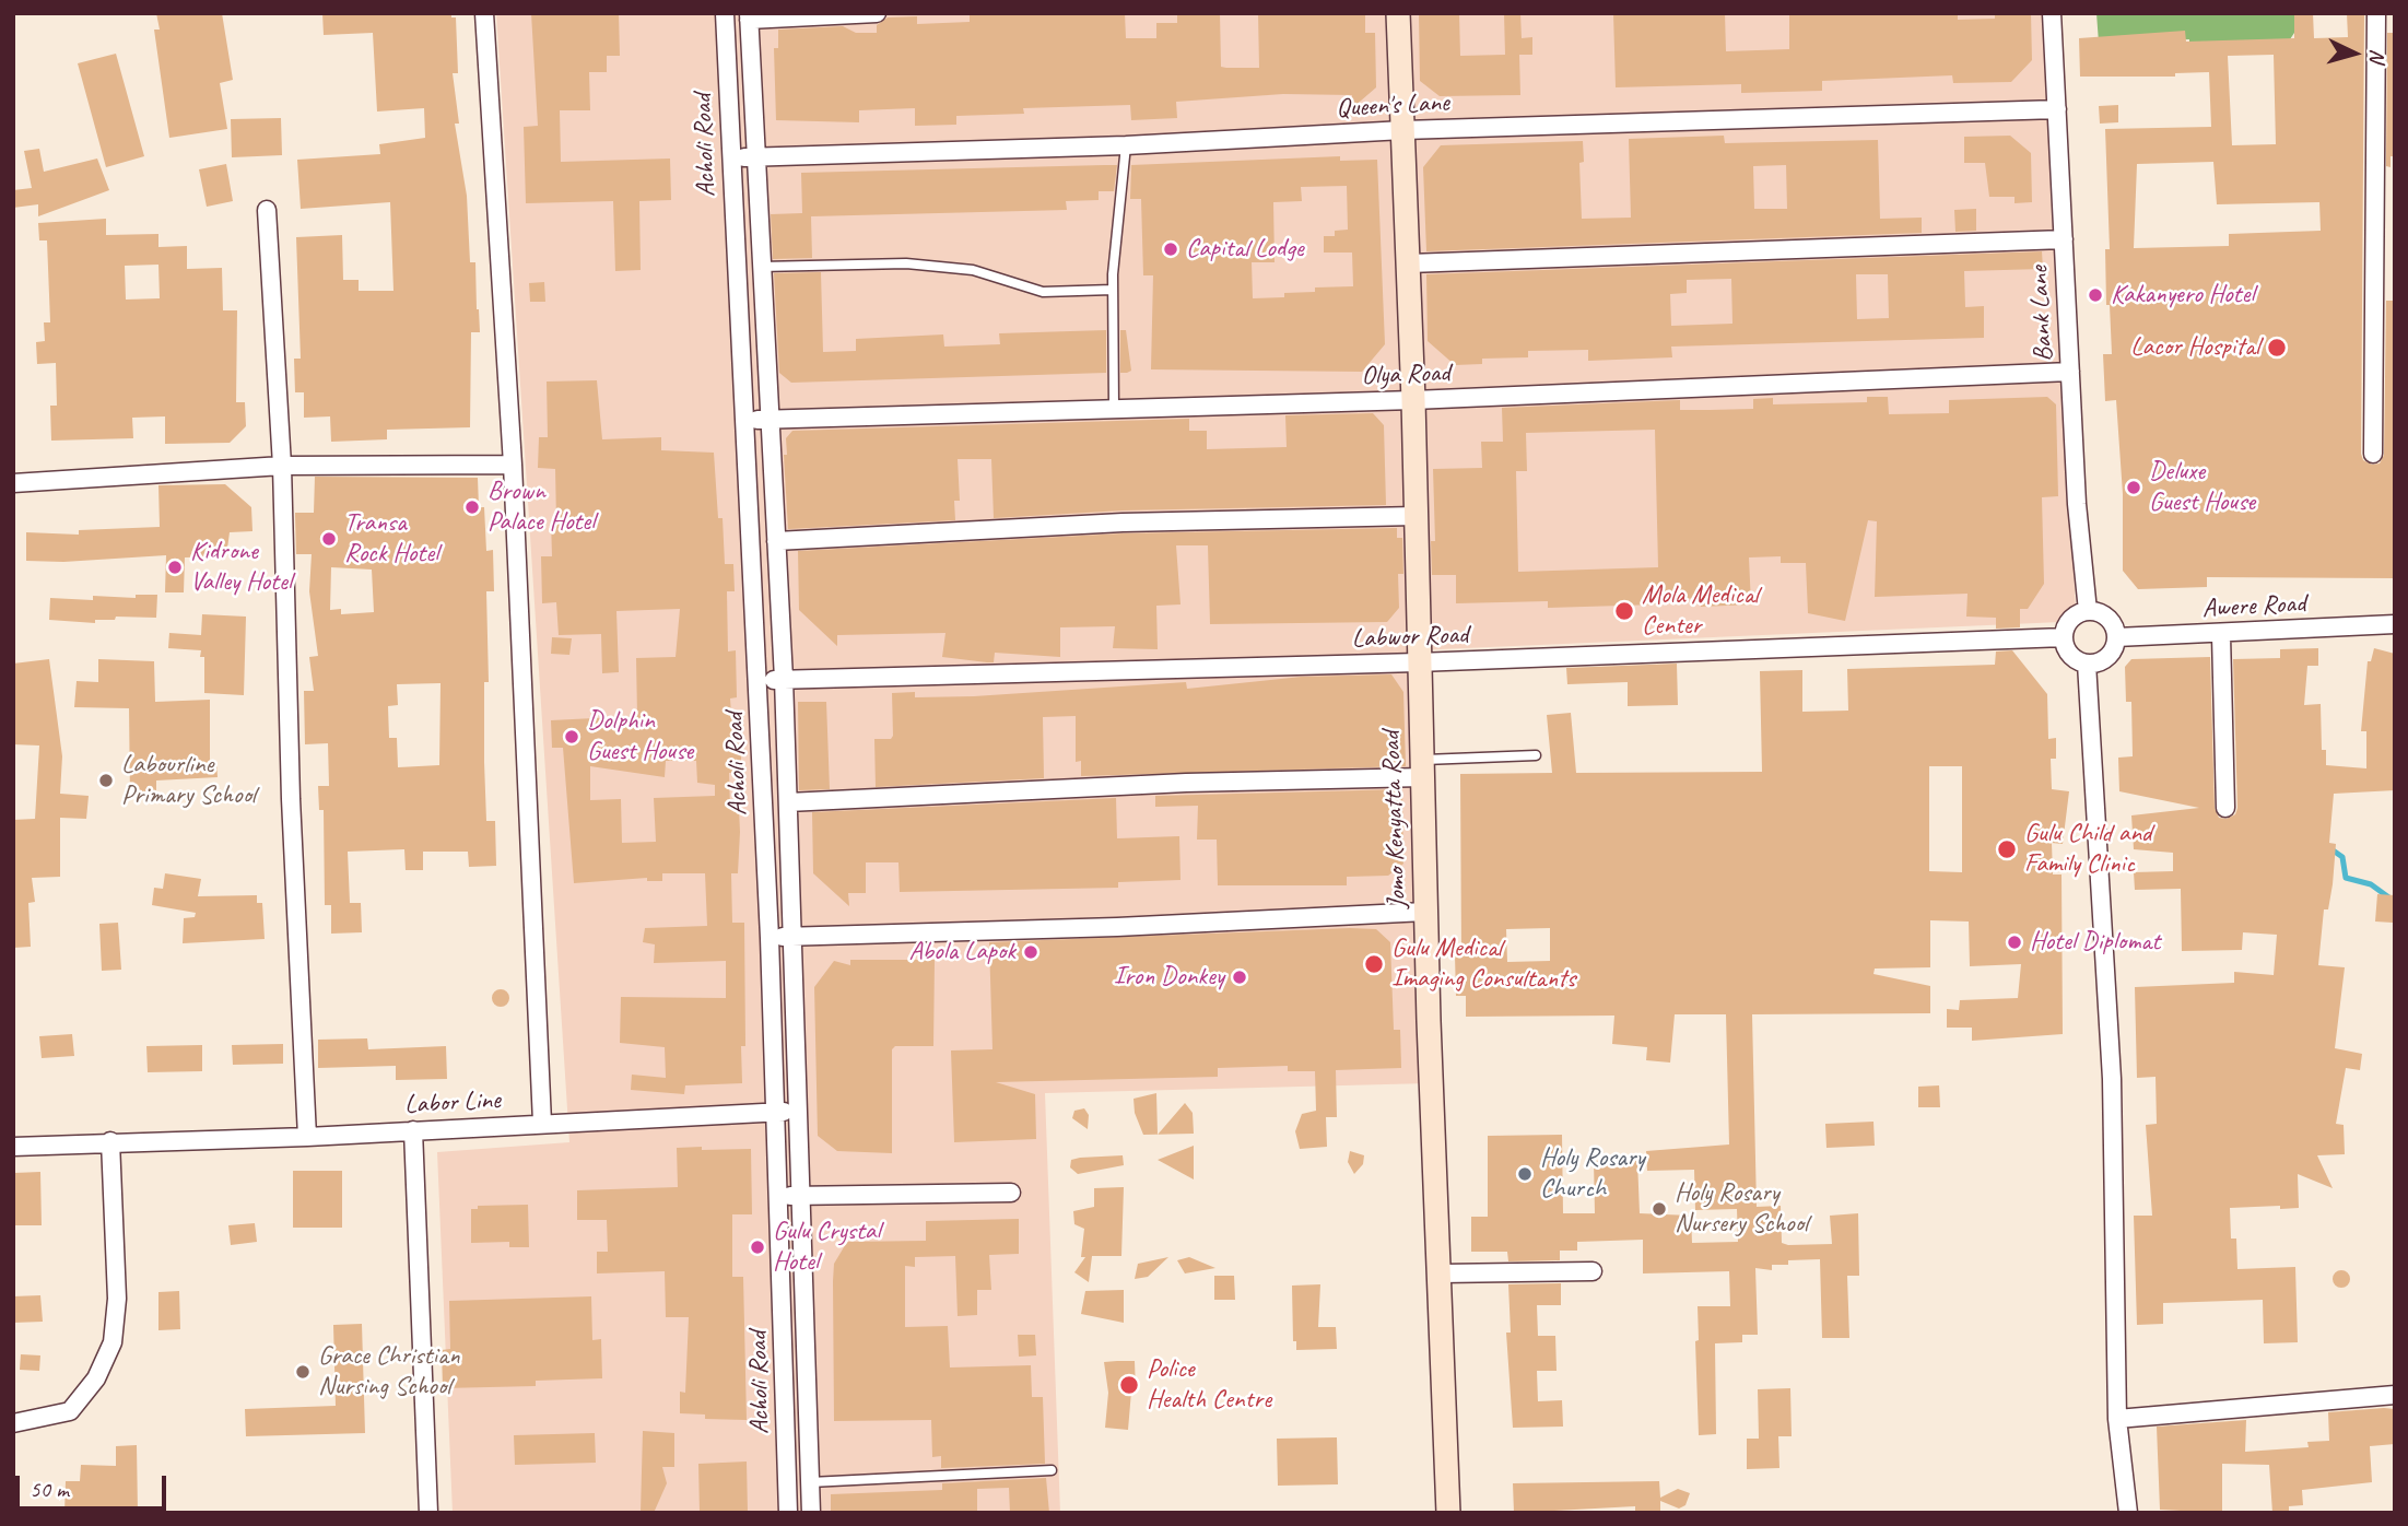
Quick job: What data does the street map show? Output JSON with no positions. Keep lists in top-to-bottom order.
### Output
{
  "streets": {
    "main road": ["Jomo Kenyatta Road"],
    "street": [
      "Queen's Lane",
      "Acholi Road",
      "Bank Lane",
      "Olya Road",
      "Awere Road",
      "Labwor Road",
      "Labor Line"
    ]
  },
  "crossings": [
    ["Queen's Lane", "Acholi Road"],
    ["Queen's Lane", "Bank Lane"],
    ["Queen's Lane", "Jomo Kenyatta Road"],
    ["Acholi Road", "Olya Road"],
    ["Acholi Road", "Labwor Road"],
    ["Acholi Road", "Labor Line"],
    ["Bank Lane", "Olya Road"],
    ["Bank Lane", "Awere Road"],
    ["Bank Lane", "Labwor Road"],
    ["Olya Road", "Jomo Kenyatta Road"],
    ["Awere Road", "Labwor Road"],
    ["Labwor Road", "Jomo Kenyatta Road"]
  ],
  "places": [
    "Capital Lodge",
    "Kakanyero Hotel",
    "Lacor Hospital",
    "Deluxe Guest House",
    "Brown Palace Hotel",
    "Transa Rock Hotel",
    "Kidrone Valley Hotel",
    "Mola Medical Center",
    "Dolphin Guest House",
    "Labourline Primary School",
    "Gulu Child and Family Clinic",
    "Hotel Diplomat",
    "Abola Lapok",
    "Gulu Medical Imaging Consultants",
    "Iron Donkey",
    "Holy Rosary Church",
    "Holy Rosary Nursery School",
    "Gulu Crystal Hotel",
    "Grace Christian Nursing School",
    "Police Health Centre"
  ],
  "scale_bar": "50 m",
  "north": "right"
}
